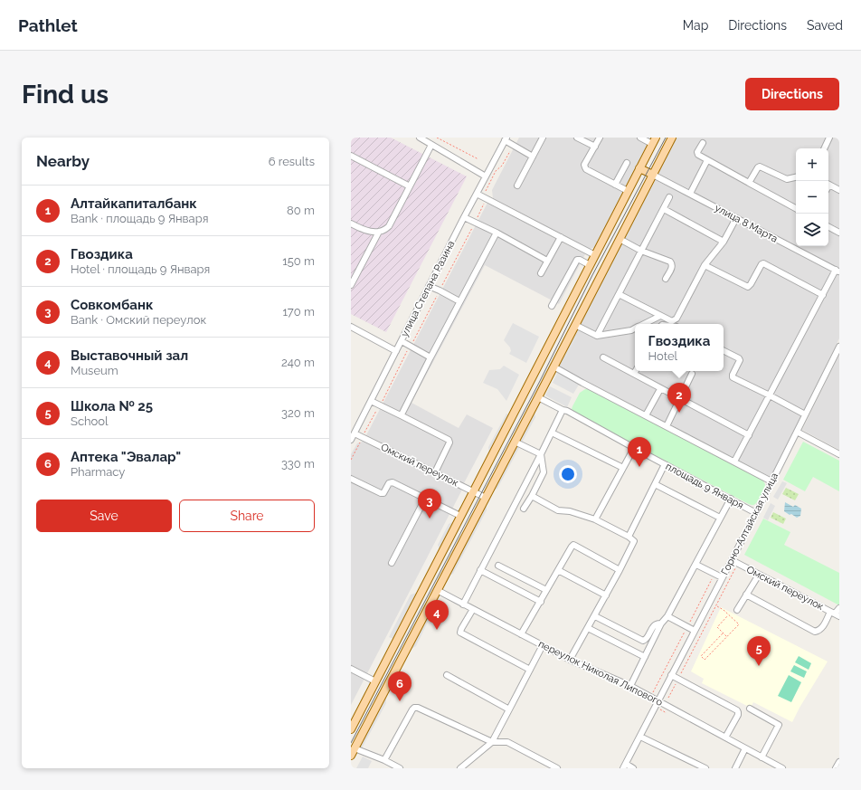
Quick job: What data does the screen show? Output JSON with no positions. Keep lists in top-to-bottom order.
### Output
{
  "streets": {
    "street": [
      "улица 8 Марта",
      "улица Степана Разина",
      "Омский переулок",
      "площадь 9 Января",
      "Горно-Алтайская улица",
      "переулок Николая Липового"
    ]
  },
  "crossings": [
    ["улица Степана Разина", "Омский переулок"],
    ["Омский переулок", "Горно-Алтайская улица"],
    ["площадь 9 Января", "Горно-Алтайская улица"],
    ["Горно-Алтайская улица", "переулок Николая Липового"]
  ],
  "page": {
    "header": "Pathlet",
    "nav": ["Map", "Directions", "Saved"],
    "buttons": [
      "Directions",
      ["Save", "Share"]
    ],
    "title": "Find us",
    "heading": ["Nearby", "6 results"],
    "map_buttons": ["+", "−"],
    "list": [
      {
        "mark": "1",
        "name": "Алтайкапиталбанк",
        "note": "Bank · площадь 9 Января",
        "value": "80 m"
      },
      {
        "mark": "2",
        "name": "Гвоздика",
        "note": "Hotel · площадь 9 Января",
        "value": "150 m"
      },
      {
        "mark": "3",
        "name": "Совкомбанк",
        "note": "Bank · Омский переулок",
        "value": "170 m"
      },
      {
        "mark": "4",
        "name": "Выставочный зал",
        "note": "Museum",
        "value": "240 m"
      },
      {
        "mark": "5",
        "name": "Школа № 25",
        "note": "School",
        "value": "320 m"
      },
      {
        "mark": "6",
        "name": "Аптека \"Эвалар\"",
        "note": "Pharmacy",
        "value": "330 m"
      }
    ],
    "popup": ["Гвоздика", "Hotel"],
    "pins": [
      "2",
      "1",
      "3",
      "4",
      "5",
      "6"
    ]
  }
}
